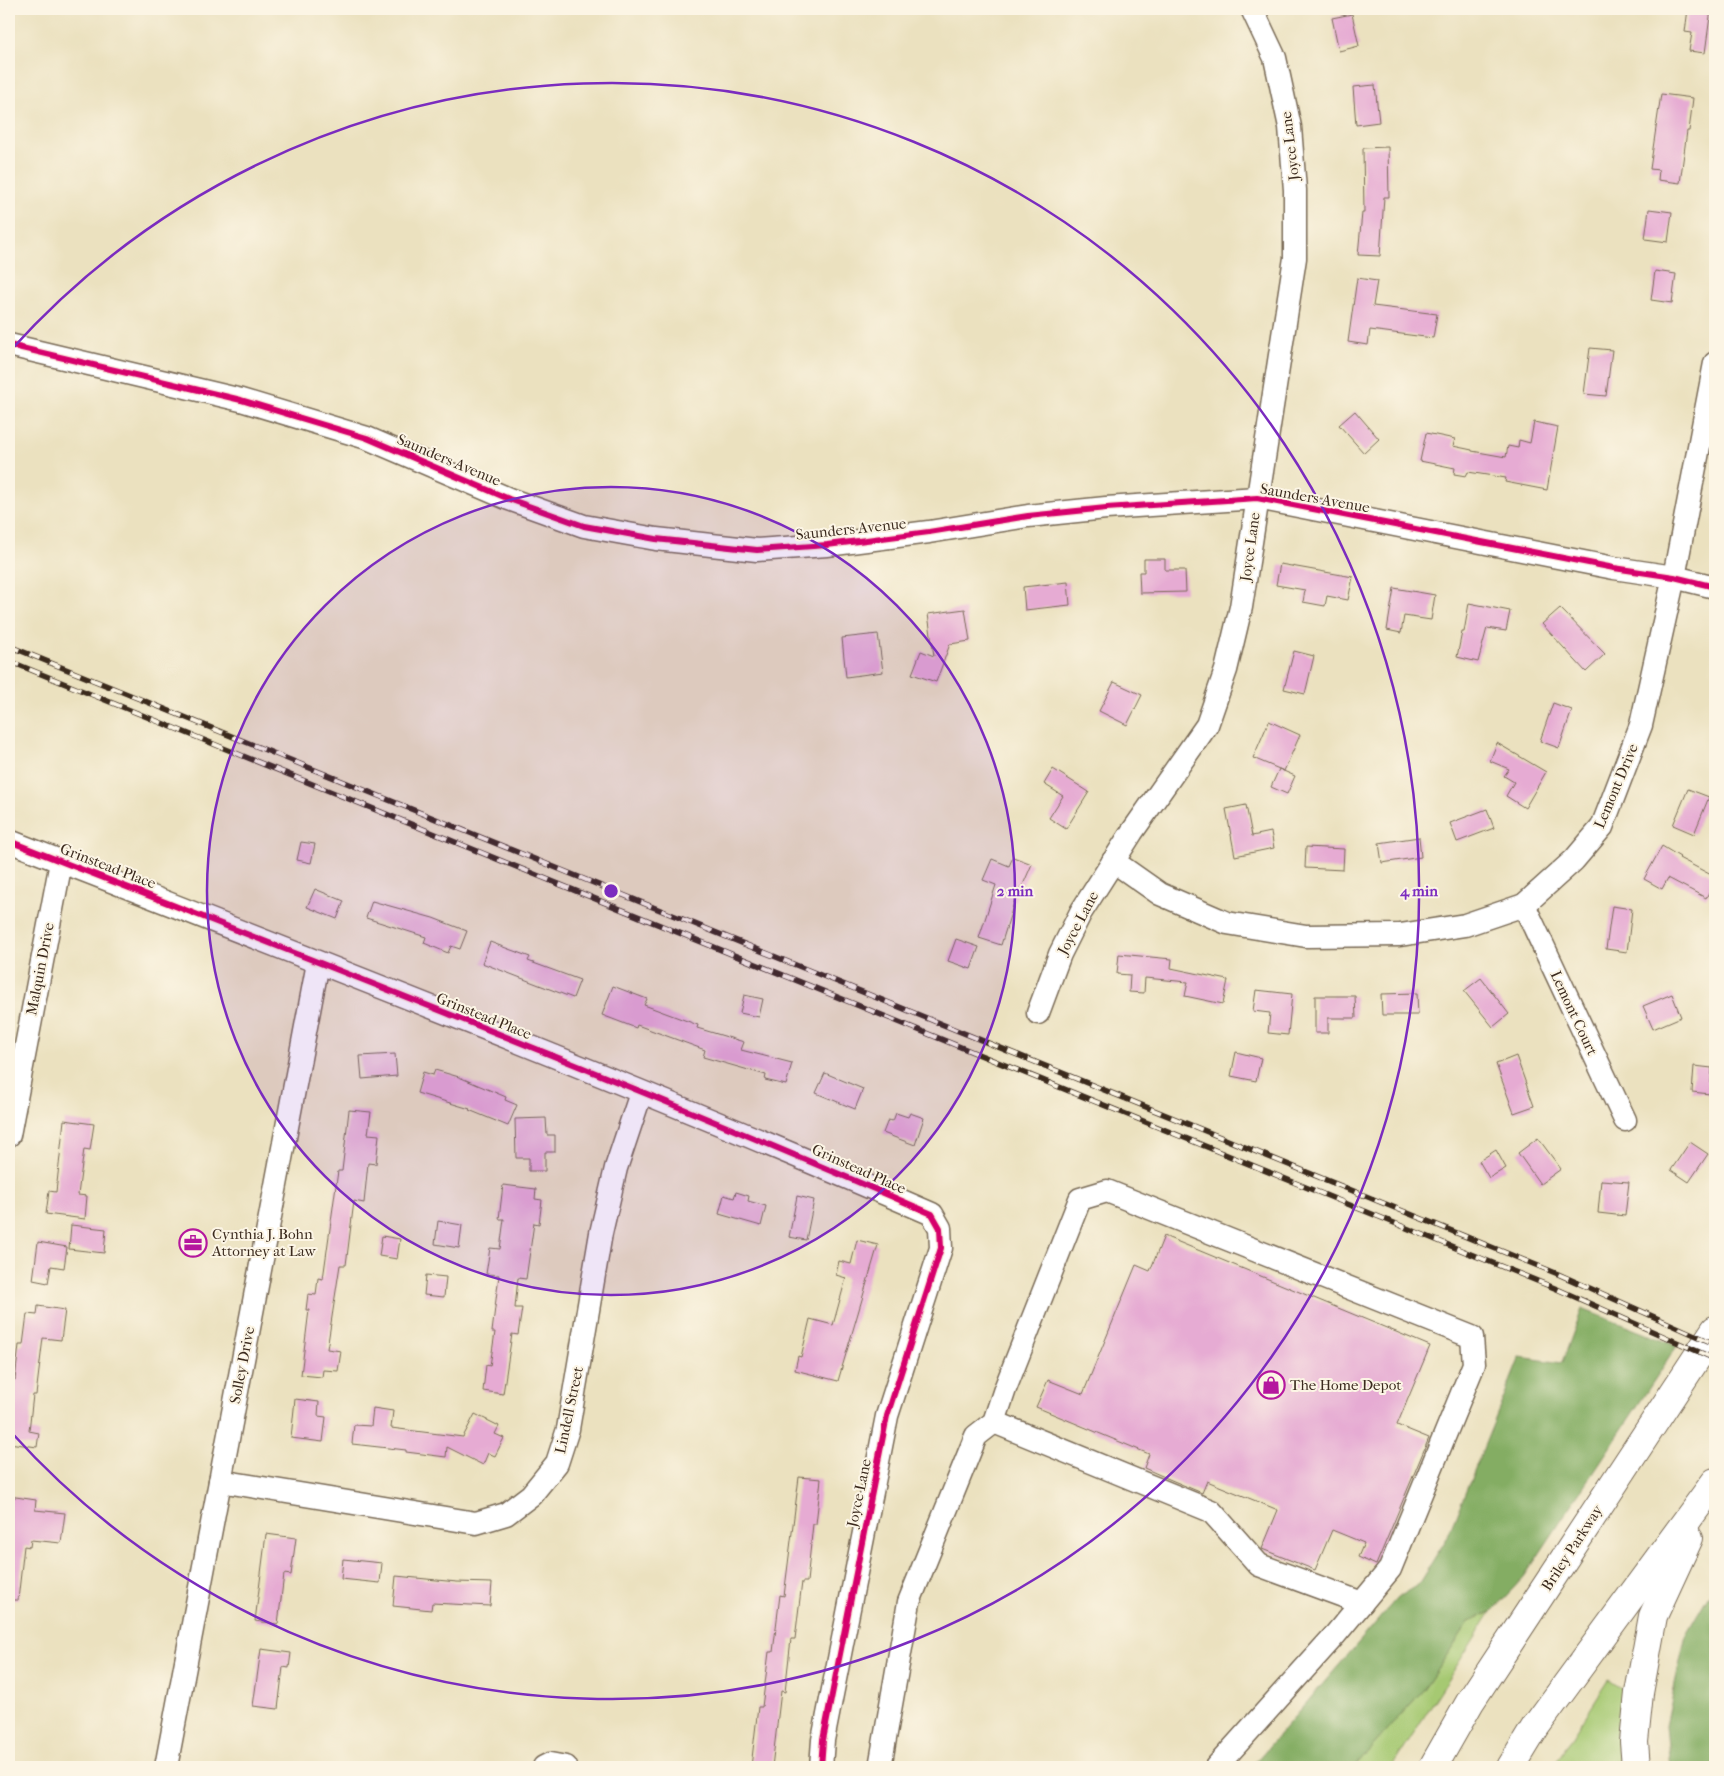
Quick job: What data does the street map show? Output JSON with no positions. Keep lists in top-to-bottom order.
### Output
{
  "streets": {
    "highway": ["Briley Parkway"],
    "street": [
      "Joyce Lane",
      "Saunders Avenue",
      "Lemont Drive",
      "Grinstead Place",
      "Malquin Drive",
      "Lemont Court",
      "Solley Drive",
      "Lindell Street"
    ]
  },
  "crossings": [
    ["Joyce Lane", "Saunders Avenue"],
    ["Joyce Lane", "Lemont Drive"],
    ["Joyce Lane", "Grinstead Place"],
    ["Saunders Avenue", "Lemont Drive"],
    ["Lemont Drive", "Lemont Court"],
    ["Grinstead Place", "Malquin Drive"],
    ["Grinstead Place", "Solley Drive"],
    ["Grinstead Place", "Lindell Street"],
    ["Solley Drive", "Lindell Street"]
  ],
  "places": {
    "office": ["Cynthia J. Bohn Attorney at Law"],
    "shop": ["The Home Depot"]
  },
  "rings": ["2 min", "4 min"]
}
